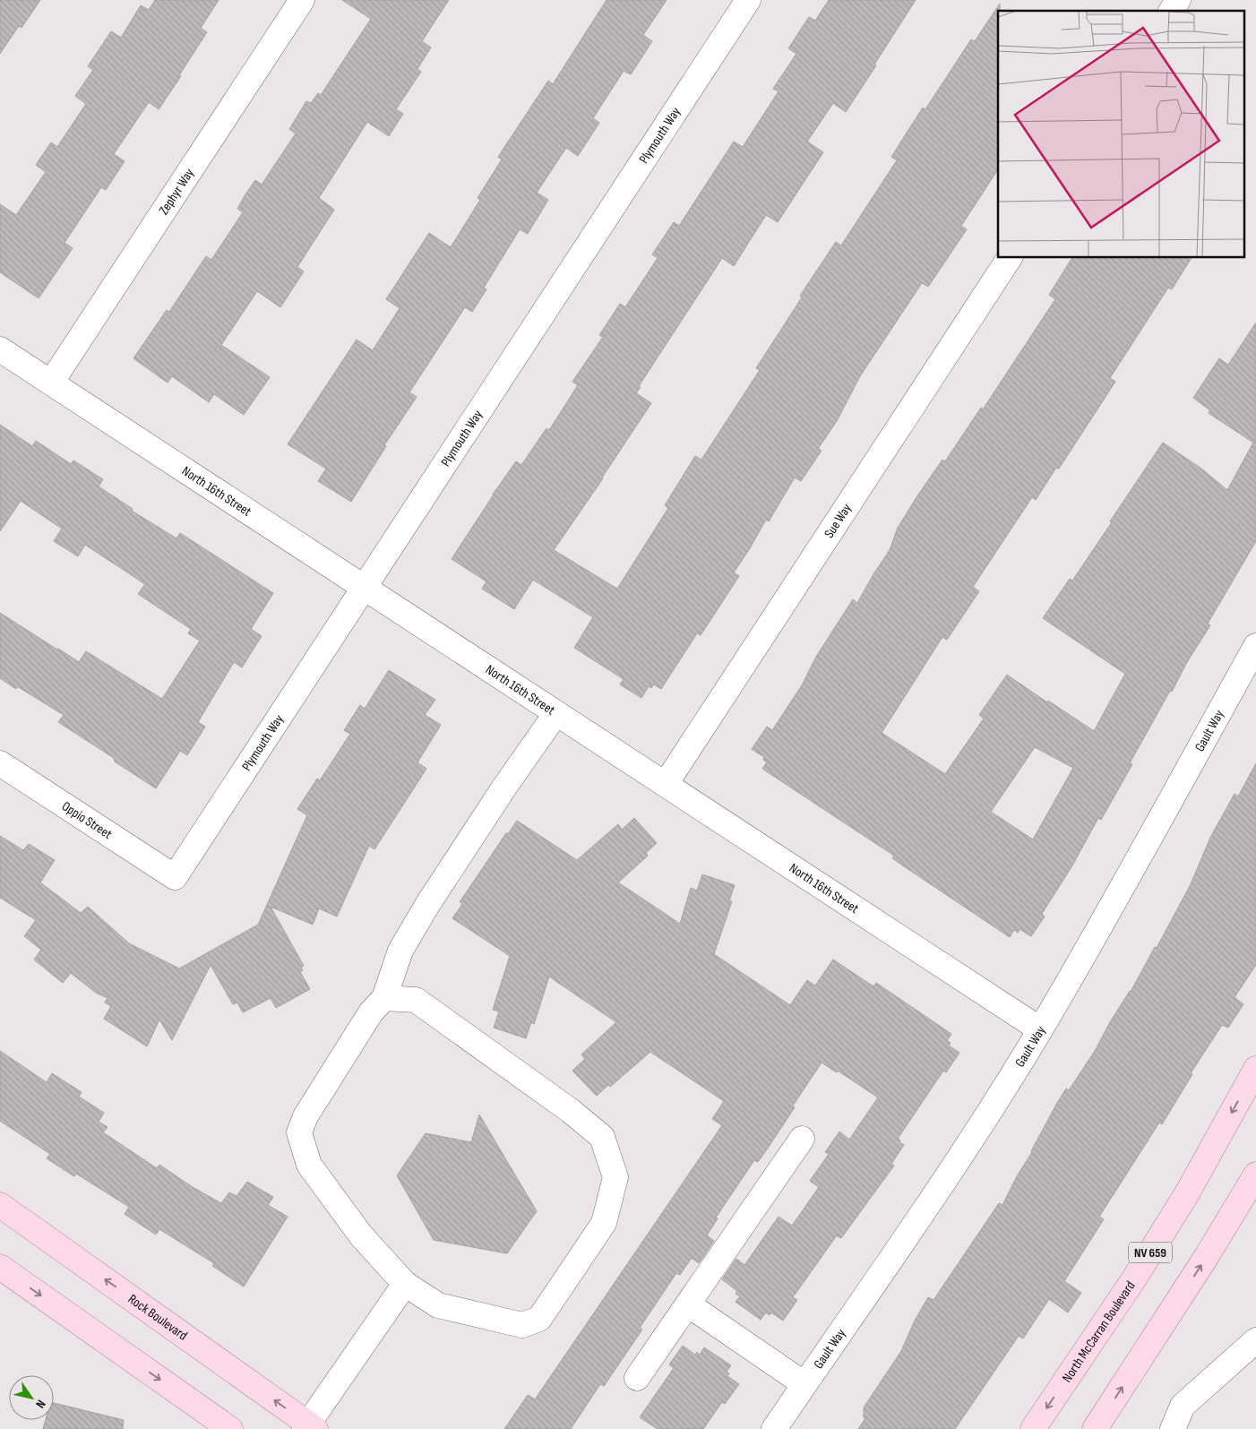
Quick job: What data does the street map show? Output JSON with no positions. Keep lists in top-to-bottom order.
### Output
{
  "streets": {
    "main road": ["NV 659", "Rock Boulevard", "North McCarran Boulevard"],
    "street": [
      "Plymouth Way",
      "Zephyr Way",
      "North 16th Street",
      "Sue Way",
      "Gault Way",
      "Oppio Street"
    ]
  },
  "crossings": [
    ["Plymouth Way", "North 16th Street"],
    ["Plymouth Way", "Oppio Street"],
    ["Zephyr Way", "North 16th Street"],
    ["North 16th Street", "Sue Way"],
    ["North 16th Street", "Gault Way"]
  ],
  "north": "bottom right"
}
